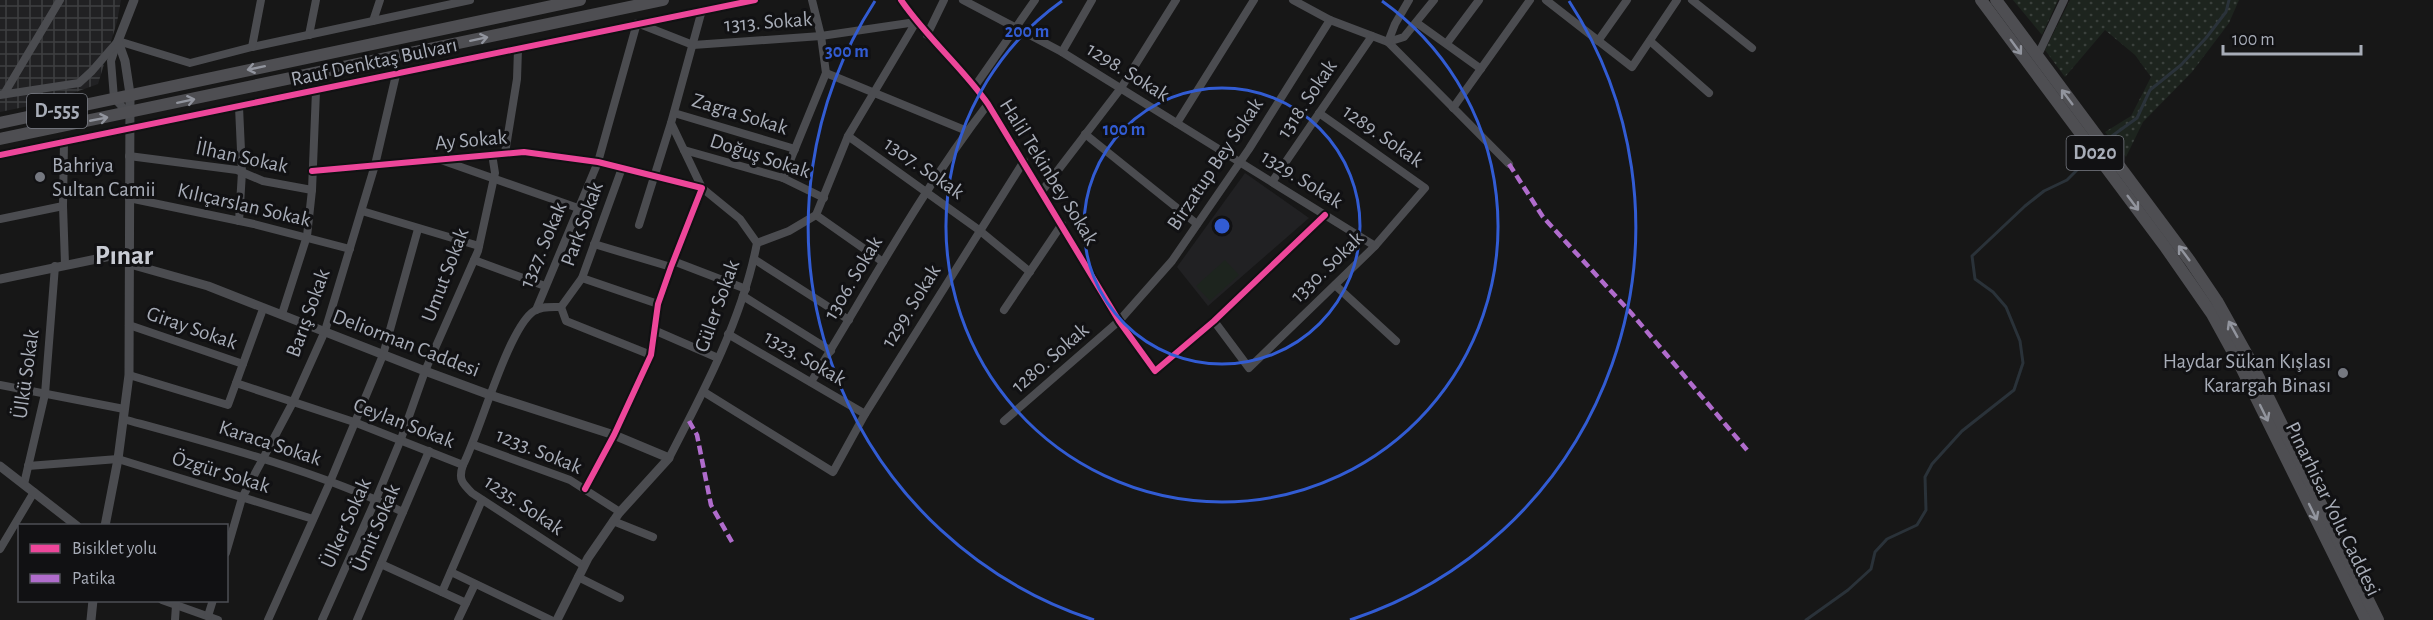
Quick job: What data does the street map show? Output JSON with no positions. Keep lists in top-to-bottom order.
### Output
{
  "streets": {
    "highway": [
      "Rauf Denktaş Bulvarı",
      "D-555",
      "D020",
      "Pınarhisar Yolu Caddesi"
    ],
    "street": [
      "1313. Sokak",
      "1298. Sokak",
      "1318. Sokak",
      "Zagra Sokak",
      "1289. Sokak",
      "Ay Sokak",
      "Doğuş Sokak",
      "İlhan Sokak",
      "Birzatup Bey Sokak",
      "1307. Sokak",
      "Halil Tekinbey Sokak",
      "1329. Sokak",
      "Kılıçarslan Sokak",
      "Park Sokak",
      "1327. Sokak",
      "1330. Sokak",
      "Umut Sokak",
      "1306. Sokak",
      "Güler Sokak",
      "1299. Sokak",
      "Barış Sokak",
      "Giray Sokak",
      "Deliorman Caddesi",
      "1323. Sokak",
      "1280. Sokak",
      "Ülkü Sokak",
      "Ceylan Sokak",
      "Karaca Sokak",
      "1233. Sokak",
      "Özgür Sokak",
      "1235. Sokak",
      "Ülker Sokak",
      "Ümit Sokak"
    ]
  },
  "crossings": [
    ["1313. Sokak", "Halil Tekinbey Sokak"],
    ["Rauf Denktaş Bulvarı", "1327. Sokak"],
    ["Rauf Denktaş Bulvarı", "Barış Sokak"],
    ["Rauf Denktaş Bulvarı", "Ülkü Sokak"],
    ["1298. Sokak", "Birzatup Bey Sokak"],
    ["1298. Sokak", "1329. Sokak"],
    ["1318. Sokak", "1289. Sokak"],
    ["1318. Sokak", "1329. Sokak"],
    ["1289. Sokak", "1330. Sokak"],
    ["Ay Sokak", "Park Sokak"],
    ["Ay Sokak", "1327. Sokak"],
    ["Ay Sokak", "Umut Sokak"],
    ["Ay Sokak", "Güler Sokak"],
    ["Ay Sokak", "Barış Sokak"],
    ["Doğuş Sokak", "Güler Sokak"],
    ["Birzatup Bey Sokak", "Halil Tekinbey Sokak"],
    ["Birzatup Bey Sokak", "1329. Sokak"],
    ["Birzatup Bey Sokak", "1280. Sokak"],
    ["1307. Sokak", "1306. Sokak"],
    ["1307. Sokak", "1299. Sokak"],
    ["Halil Tekinbey Sokak", "1330. Sokak"],
    ["Halil Tekinbey Sokak", "1306. Sokak"],
    ["Halil Tekinbey Sokak", "1299. Sokak"],
    ["Halil Tekinbey Sokak", "1280. Sokak"],
    ["1329. Sokak", "1330. Sokak"],
    ["Kılıçarslan Sokak", "Barış Sokak"],
    ["Umut Sokak", "Deliorman Caddesi"],
    ["Umut Sokak", "Ceylan Sokak"],
    ["Umut Sokak", "Ülker Sokak"],
    ["1306. Sokak", "1323. Sokak"],
    ["Güler Sokak", "1299. Sokak"],
    ["Güler Sokak", "Deliorman Caddesi"],
    ["Güler Sokak", "1323. Sokak"],
    ["1299. Sokak", "1323. Sokak"],
    ["Barış Sokak", "Deliorman Caddesi"],
    ["Barış Sokak", "Ceylan Sokak"],
    ["Barış Sokak", "Karaca Sokak"],
    ["Barış Sokak", "Özgür Sokak"],
    ["Deliorman Caddesi", "Ceylan Sokak"],
    ["Ülkü Sokak", "Karaca Sokak"],
    ["Ceylan Sokak", "1233. Sokak"],
    ["Ceylan Sokak", "1235. Sokak"],
    ["Ceylan Sokak", "Ülker Sokak"],
    ["Ceylan Sokak", "Ümit Sokak"],
    ["Karaca Sokak", "Ülker Sokak"],
    ["Karaca Sokak", "Ümit Sokak"]
  ],
  "districts": ["Pınar"],
  "places": ["Bahriya Sultan Camii", "Haydar Sükan Kışlası Karargah Binası"],
  "legend": ["Bisiklet yolu", "Patika"],
  "scale_bar": "100 m",
  "rings": ["200 m", "300 m", "100 m"]
}
